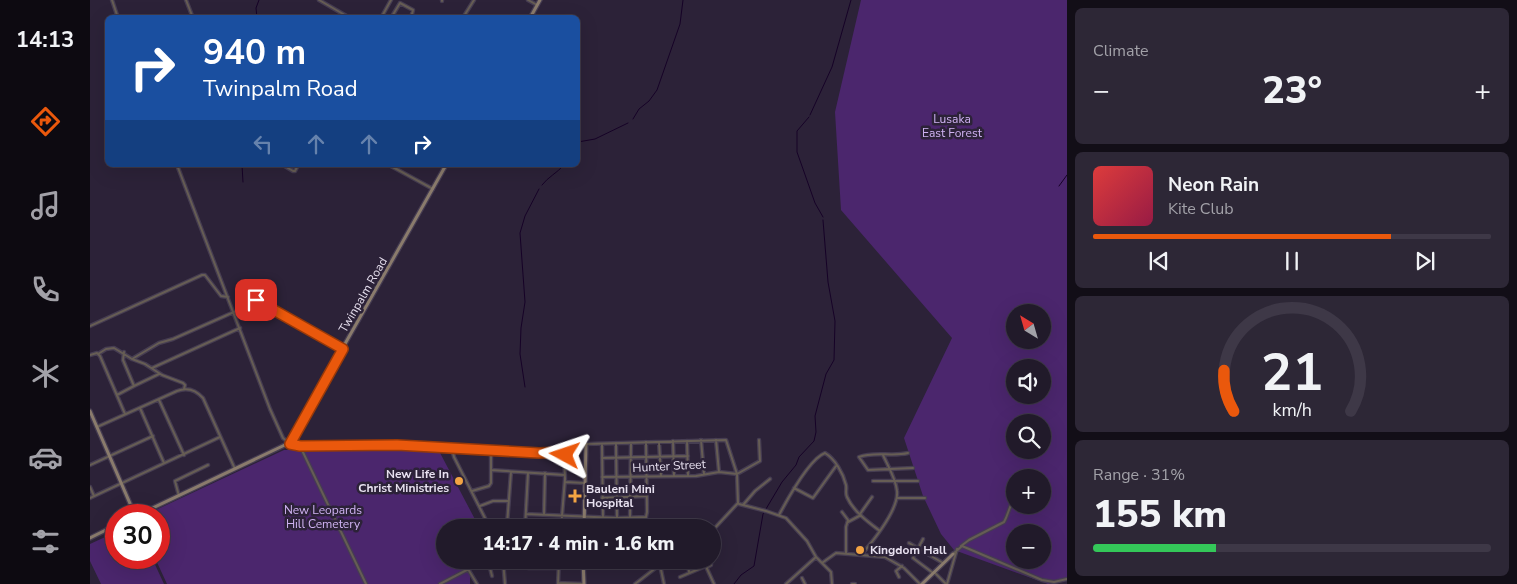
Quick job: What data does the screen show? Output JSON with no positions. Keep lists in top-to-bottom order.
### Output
{
  "streets": {
    "street": ["Twinpalm Road", "Hunter Street"]
  },
  "parks": ["Lusaka East Forest", "New Leopards Hill Cemetery"],
  "places": {
    "other": ["New Life In Christ Ministries", "Kingdom Hall"],
    "health": ["Bauleni Mini Hospital"]
  },
  "north": "top left",
  "page": {
    "tabs": "14:13",
    "tile": [
      "Climate",
      ["Range · 31%", "155 km"]
    ],
    "turn": ["940 m", "Twinpalm Road"],
    "heat": ["−", "23°", "+"],
    "song": ["Neon Rain", "Kite Club"],
    "map_buttons": ["+", "−"],
    "limit": "30",
    "trip": "14:17 · 4 min · 1.6 km",
    "gauge": ["21", "km/h"]
  }
}
